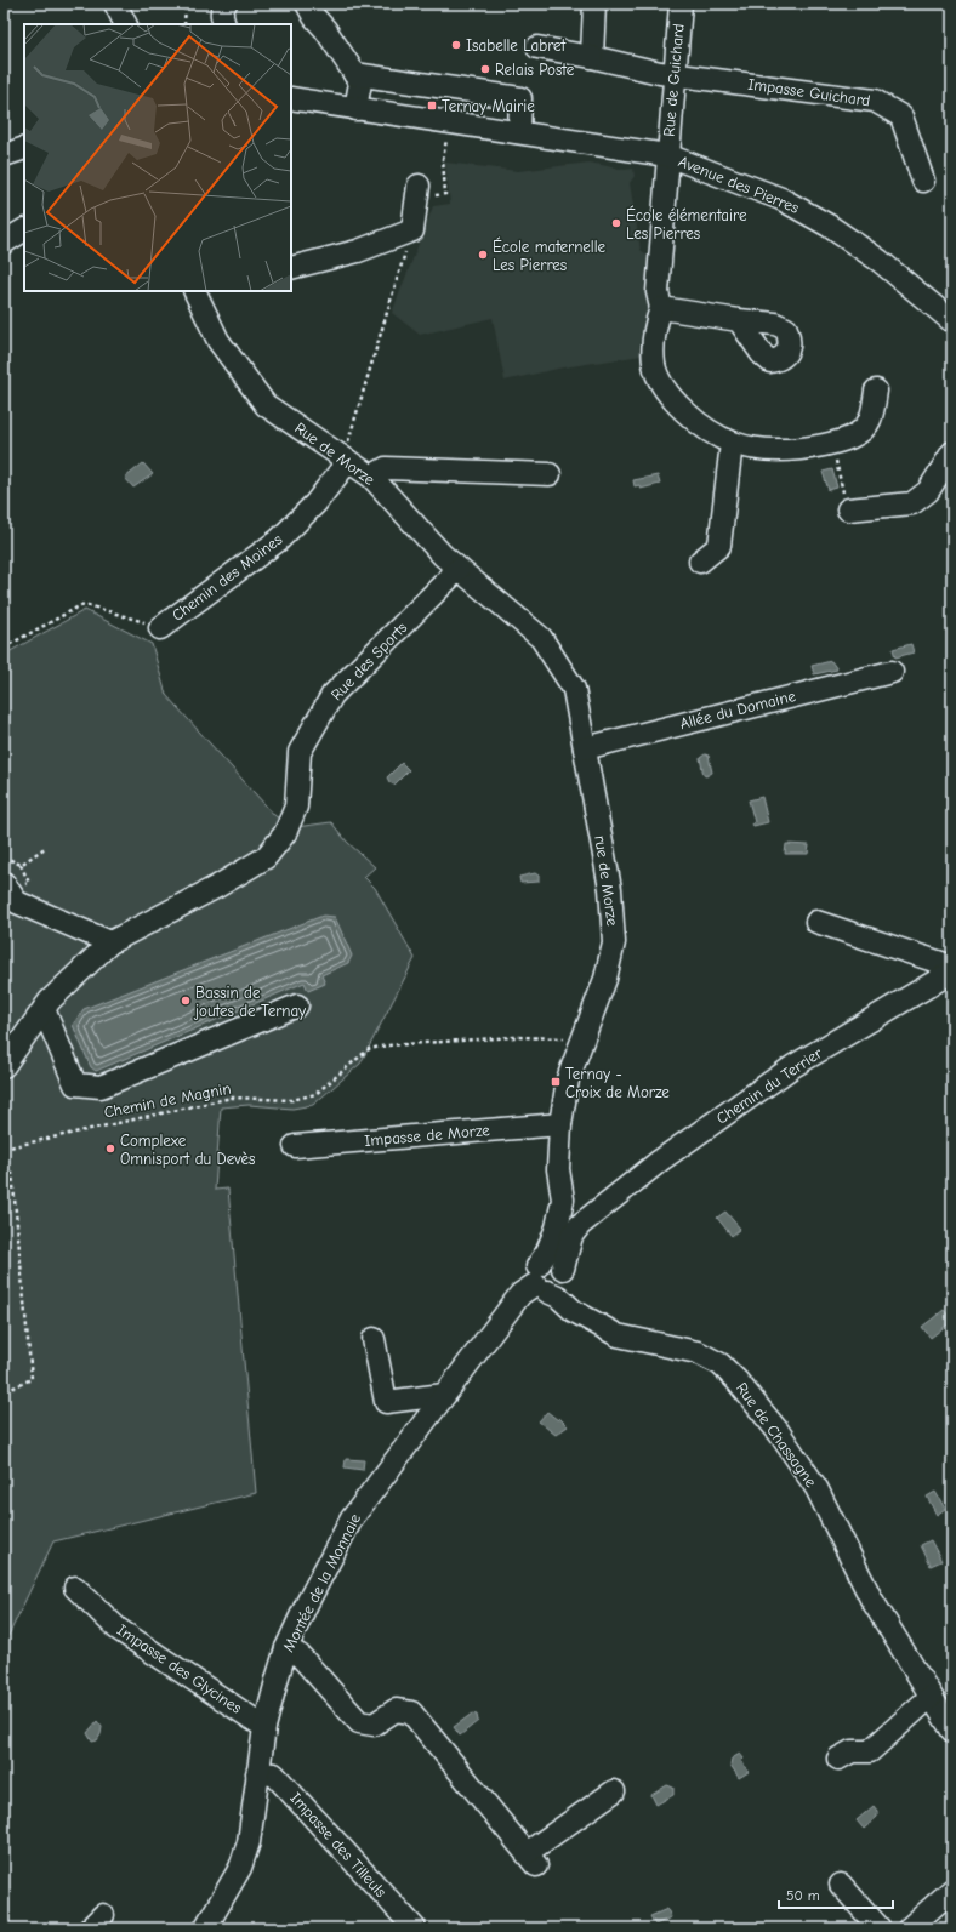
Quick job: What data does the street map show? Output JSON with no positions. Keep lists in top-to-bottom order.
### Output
{
  "streets": {
    "street": [
      "Rue de Guichard",
      "Impasse Guichard",
      "Avenue des Pierres",
      "Rue de Morze",
      "Chemin des Moines",
      "Rue des Sports",
      "Allée du Domaine",
      "rue de Morze",
      "Chemin du Terrier",
      "Impasse de Morze",
      "Rue de Chassagne",
      "Montée de la Monnaie",
      "Impasse des Glycines",
      "Impasse des Tilleuls"
    ],
    "path": ["Chemin de Magnin"]
  },
  "crossings": [
    ["Rue de Guichard", "Impasse Guichard"],
    ["Rue de Guichard", "Avenue des Pierres"],
    ["Rue de Morze", "Chemin des Moines"],
    ["Rue de Morze", "Rue des Sports"],
    ["Rue de Morze", "rue de Morze"],
    ["Allée du Domaine", "rue de Morze"],
    ["rue de Morze", "Chemin du Terrier"],
    ["rue de Morze", "Chemin de Magnin"],
    ["rue de Morze", "Impasse de Morze"],
    ["rue de Morze", "Rue de Chassagne"],
    ["rue de Morze", "Montée de la Monnaie"],
    ["Chemin du Terrier", "Rue de Chassagne"],
    ["Chemin du Terrier", "Montée de la Monnaie"],
    ["Rue de Chassagne", "Montée de la Monnaie"],
    ["Montée de la Monnaie", "Impasse des Glycines"],
    ["Montée de la Monnaie", "Impasse des Tilleuls"]
  ],
  "places": {
    "other": [
      "Isabelle Labret",
      "Relais Poste",
      "École élémentaire Les Pierres",
      "École maternelle Les Pierres",
      "Bassin de joutes de Ternay",
      "Complexe Omnisport du Devès"
    ],
    "transit": ["Ternay Mairie", "Ternay - Croix de Morze"]
  },
  "scale_bar": "50 m"
}
